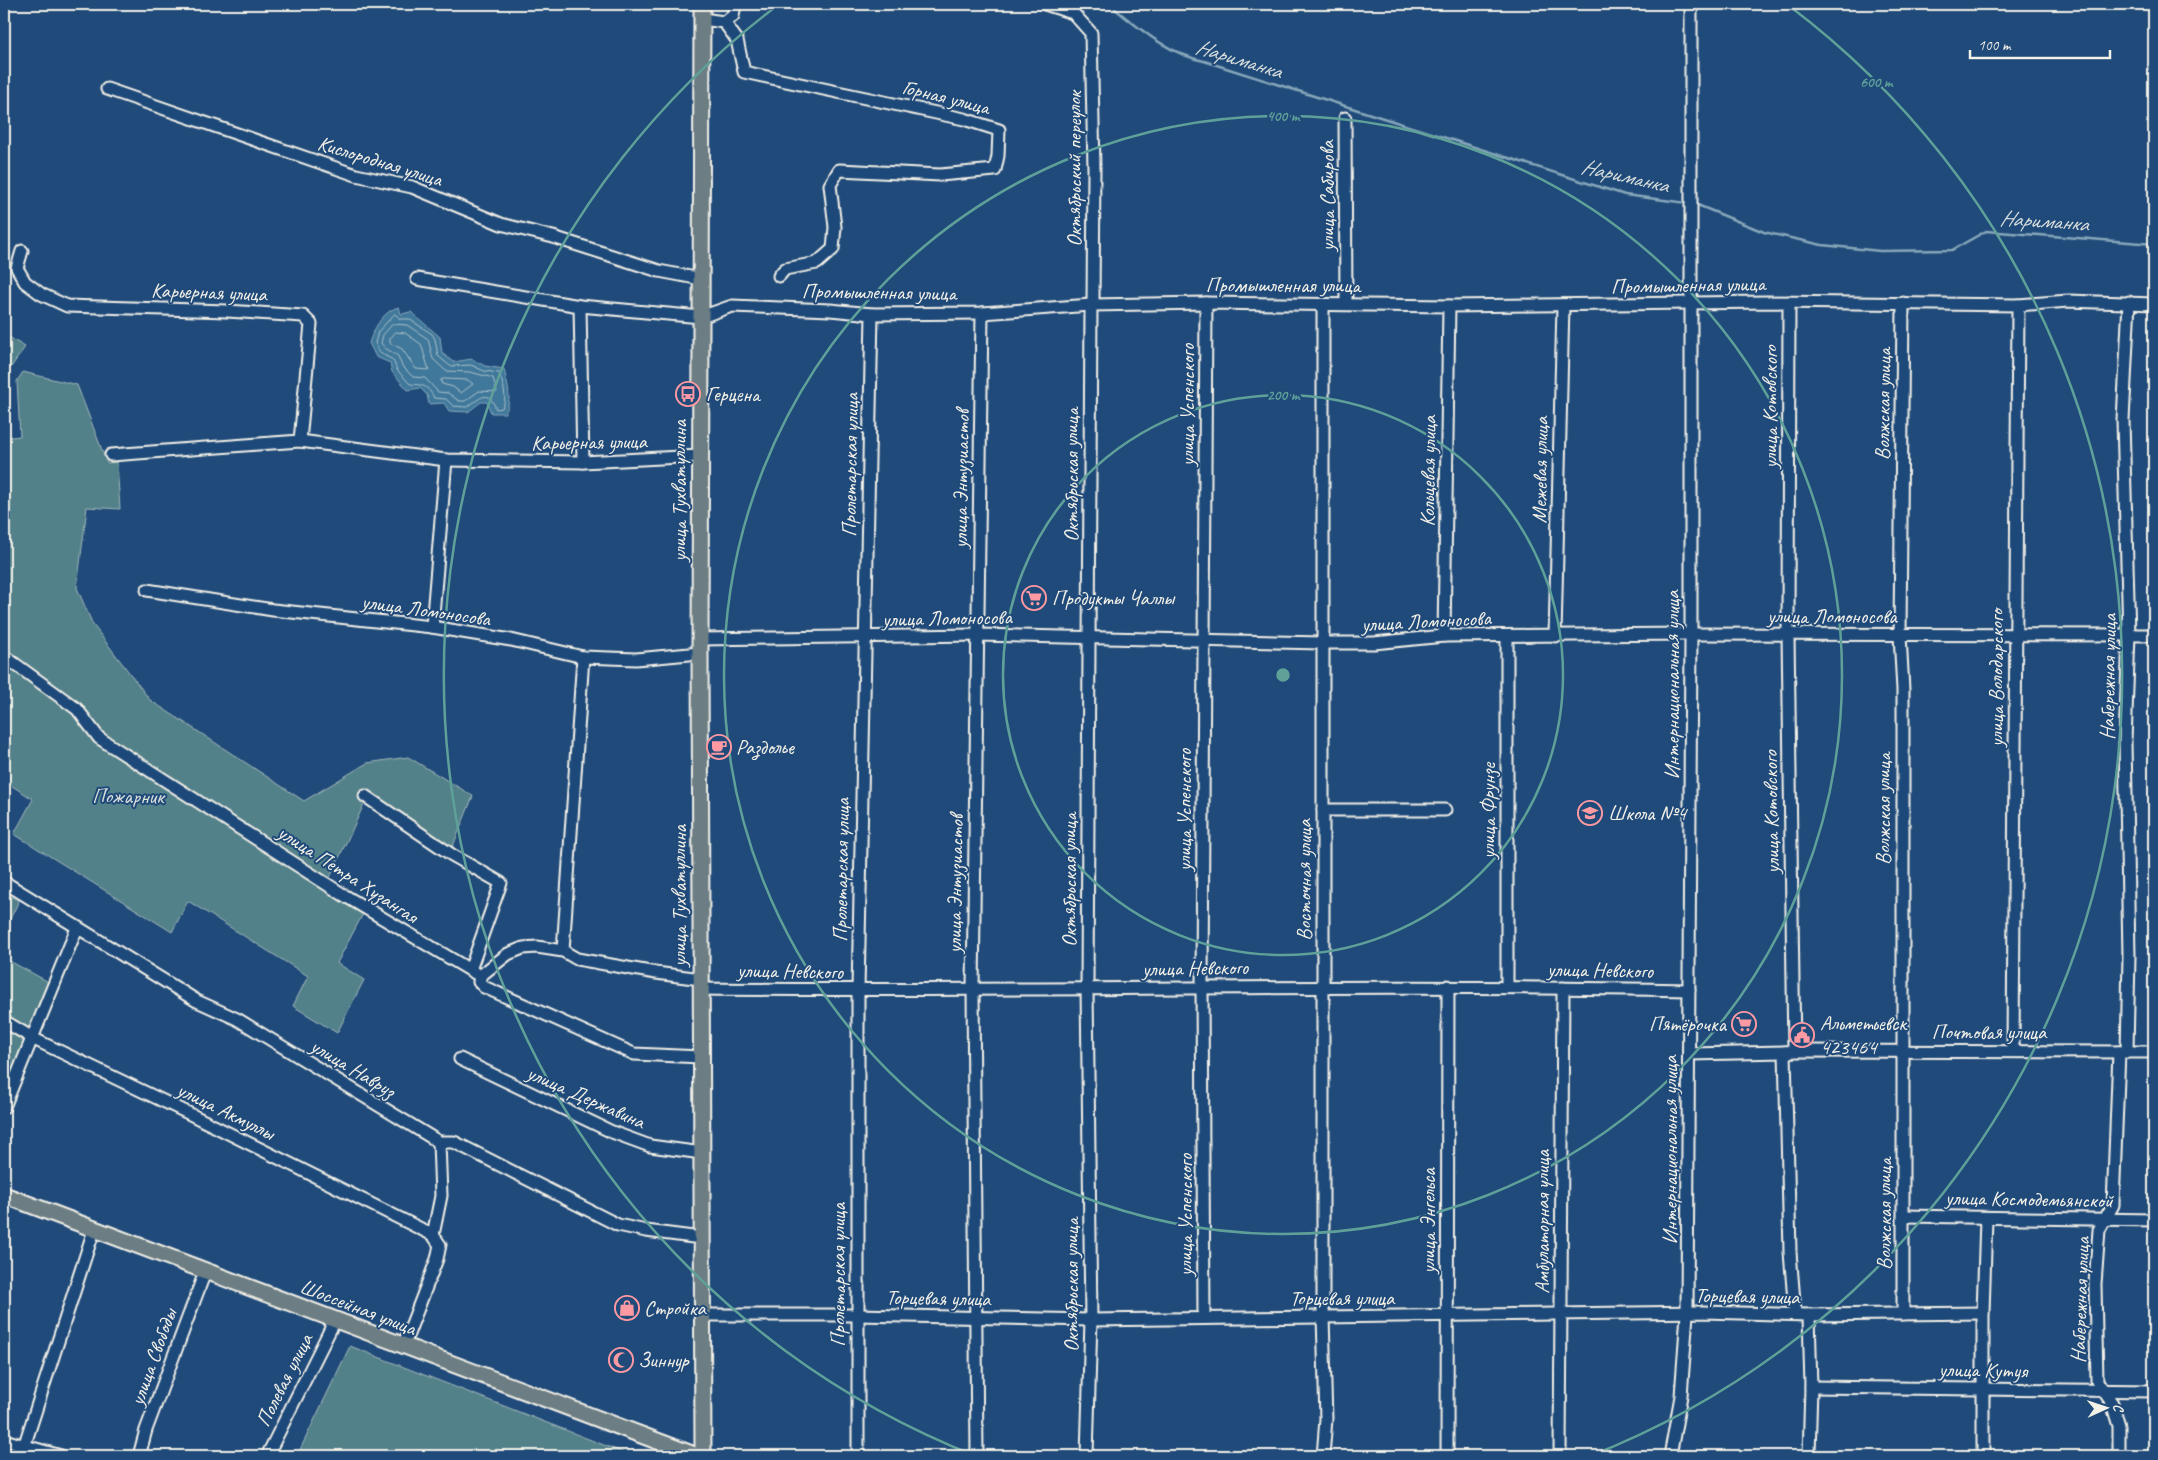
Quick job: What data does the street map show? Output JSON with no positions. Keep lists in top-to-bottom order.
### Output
{
  "streets": {
    "main road": ["улица Тухватуллина", "Шоссейная улица"],
    "street": [
      "Горная улица",
      "Кислородная улица",
      "Октябрьский переулок",
      "улица Сабирова",
      "Промышленная улица",
      "Карьерная улица",
      "Волжская улица",
      "улица Успенского",
      "улица Котовского",
      "Пролетарская улица",
      "Межевая улица",
      "Кольцевая улица",
      "Октябрьская улица",
      "улица Энтузиастов",
      "улица Ломоносова",
      "Набережная улица",
      "улица Володарского",
      "Интернациональная улица",
      "улица Фрунзе",
      "улица Петра Хузангая",
      "Восточная улица",
      "улица Невского",
      "Почтовая улица",
      "улица Навруз",
      "улица Державина",
      "улица Акмуллы",
      "улица Космодемьянской",
      "улица Энгельса",
      "Амбулаторная улица",
      "Торцевая улица",
      "улица Свободы",
      "улица Кутуя",
      "Полевая улица"
    ]
  },
  "crossings": [
    ["Кислородная улица", "улица Тухватуллина"],
    ["Октябрьский переулок", "Промышленная улица"],
    ["Октябрьский переулок", "Октябрьская улица"],
    ["улица Сабирова", "Промышленная улица"],
    ["Промышленная улица", "Волжская улица"],
    ["Промышленная улица", "улица Успенского"],
    ["Промышленная улица", "улица Котовского"],
    ["Промышленная улица", "Пролетарская улица"],
    ["Промышленная улица", "Межевая улица"],
    ["Промышленная улица", "Кольцевая улица"],
    ["Промышленная улица", "Октябрьская улица"],
    ["Промышленная улица", "улица Энтузиастов"],
    ["Промышленная улица", "улица Тухватуллина"],
    ["Промышленная улица", "Набережная улица"],
    ["Промышленная улица", "улица Володарского"],
    ["Промышленная улица", "Интернациональная улица"],
    ["Промышленная улица", "Восточная улица"],
    ["Карьерная улица", "улица Тухватуллина"],
    ["Волжская улица", "улица Ломоносова"],
    ["Волжская улица", "Почтовая улица"],
    ["Волжская улица", "улица Космодемьянской"],
    ["Волжская улица", "Торцевая улица"],
    ["улица Успенского", "улица Ломоносова"],
    ["улица Успенского", "улица Невского"],
    ["улица Успенского", "Торцевая улица"],
    ["улица Котовского", "улица Ломоносова"],
    ["улица Котовского", "Почтовая улица"],
    ["улица Котовского", "Торцевая улица"],
    ["Пролетарская улица", "улица Ломоносова"],
    ["Пролетарская улица", "улица Невского"],
    ["Пролетарская улица", "Торцевая улица"],
    ["Межевая улица", "улица Ломоносова"],
    ["Кольцевая улица", "улица Ломоносова"],
    ["Октябрьская улица", "улица Ломоносова"],
    ["Октябрьская улица", "улица Невского"],
    ["Октябрьская улица", "Торцевая улица"],
    ["улица Энтузиастов", "улица Ломоносова"],
    ["улица Энтузиастов", "улица Невского"],
    ["улица Энтузиастов", "Торцевая улица"],
    ["улица Тухватуллина", "улица Ломоносова"],
    ["улица Тухватуллина", "улица Петра Хузангая"],
    ["улица Тухватуллина", "улица Невского"],
    ["улица Тухватуллина", "улица Навруз"],
    ["улица Тухватуллина", "улица Державина"],
    ["улица Тухватуллина", "Торцевая улица"],
    ["улица Ломоносова", "Набережная улица"],
    ["улица Ломоносова", "улица Володарского"],
    ["улица Ломоносова", "Интернациональная улица"],
    ["улица Ломоносова", "улица Фрунзе"],
    ["улица Ломоносова", "Восточная улица"],
    ["Набережная улица", "Почтовая улица"],
    ["Набережная улица", "улица Космодемьянской"],
    ["Набережная улица", "улица Кутуя"],
    ["улица Володарского", "Почтовая улица"],
    ["Интернациональная улица", "улица Невского"],
    ["Интернациональная улица", "Почтовая улица"],
    ["Интернациональная улица", "Торцевая улица"],
    ["улица Фрунзе", "улица Невского"],
    ["Восточная улица", "улица Невского"],
    ["Восточная улица", "Торцевая улица"],
    ["улица Невского", "улица Энгельса"],
    ["улица Невского", "Амбулаторная улица"],
    ["улица Энгельса", "Торцевая улица"],
    ["Амбулаторная улица", "Торцевая улица"],
    ["Шоссейная улица", "улица Свободы"],
    ["Шоссейная улица", "Полевая улица"]
  ],
  "water": ["Нариманка"],
  "parks": ["Пожарник"],
  "places": {
    "bus stop": ["Герцена"],
    "supermarket": ["Продукты Чаллы", "Пятёрочка"],
    "cafe": ["Раздолье"],
    "school or university": ["Школа №4"],
    "public building": ["Альметьевск 423464"],
    "shop": ["Стройка"],
    "mosque": ["Зиннур"]
  },
  "scale_bar": "100 m",
  "north": "right",
  "rings": ["600 m", "400 m", "200 m"]
}
